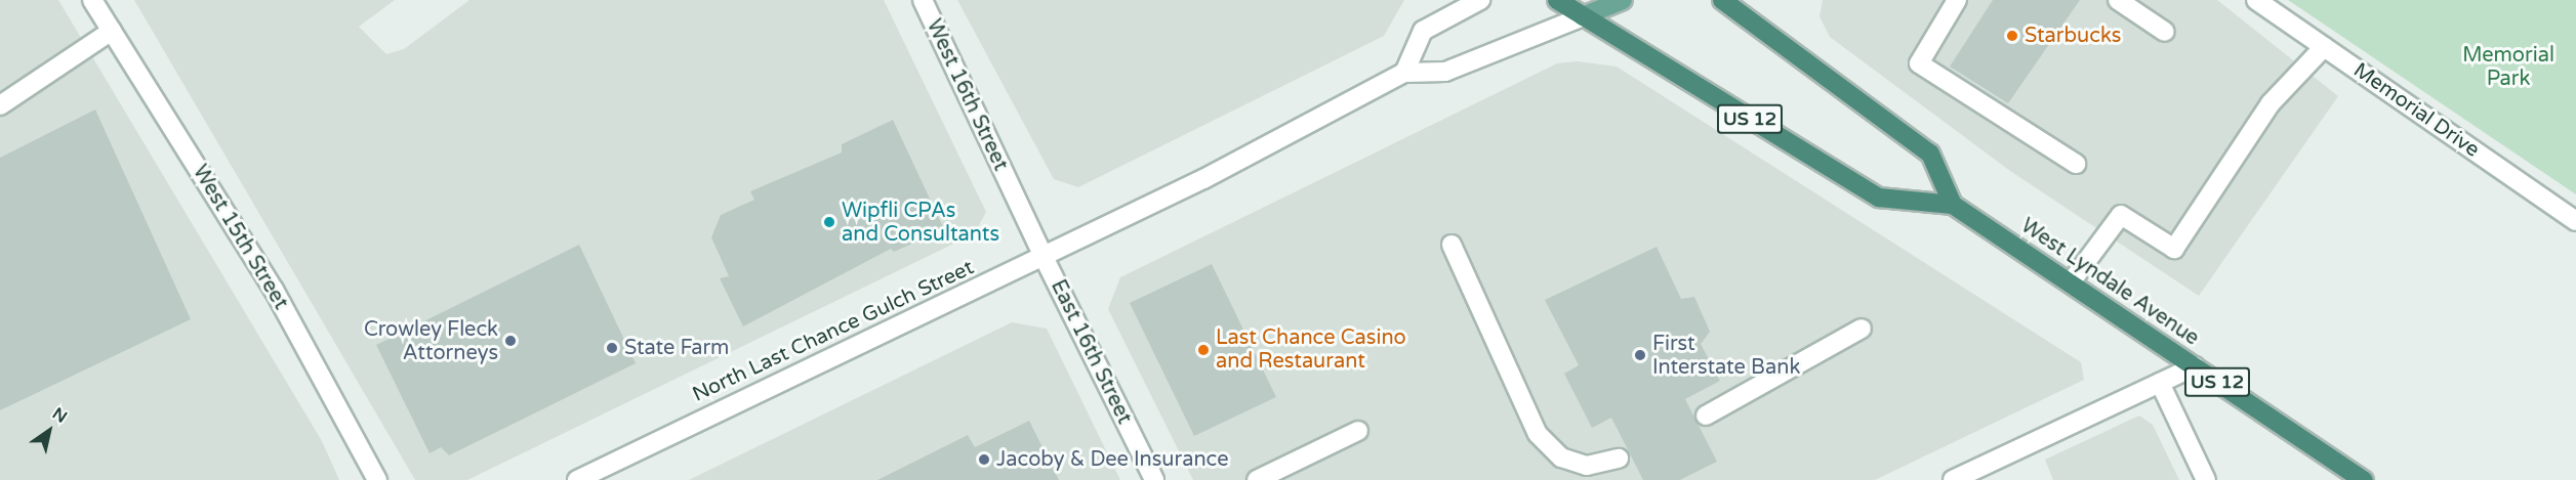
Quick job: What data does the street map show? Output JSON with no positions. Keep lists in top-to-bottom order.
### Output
{
  "streets": {
    "highway": ["US 12", "West Lyndale Avenue"],
    "main road": ["North Last Chance Gulch Street"],
    "street": [
      "West 16th Street",
      "Memorial Drive",
      "West 15th Street",
      "East 16th Street"
    ]
  },
  "crossings": [
    ["West 16th Street", "North Last Chance Gulch Street"],
    ["West 16th Street", "East 16th Street"],
    ["West Lyndale Avenue", "North Last Chance Gulch Street"],
    ["North Last Chance Gulch Street", "East 16th Street"]
  ],
  "parks": ["Memorial Park"],
  "places": [
    "Starbucks",
    "Wipfli CPAs and Consultants",
    "Crowley Fleck Attorneys",
    "State Farm",
    "Last Chance Casino and Restaurant",
    "First Interstate Bank",
    "Jacoby & Dee Insurance"
  ],
  "north": "top right"
}
